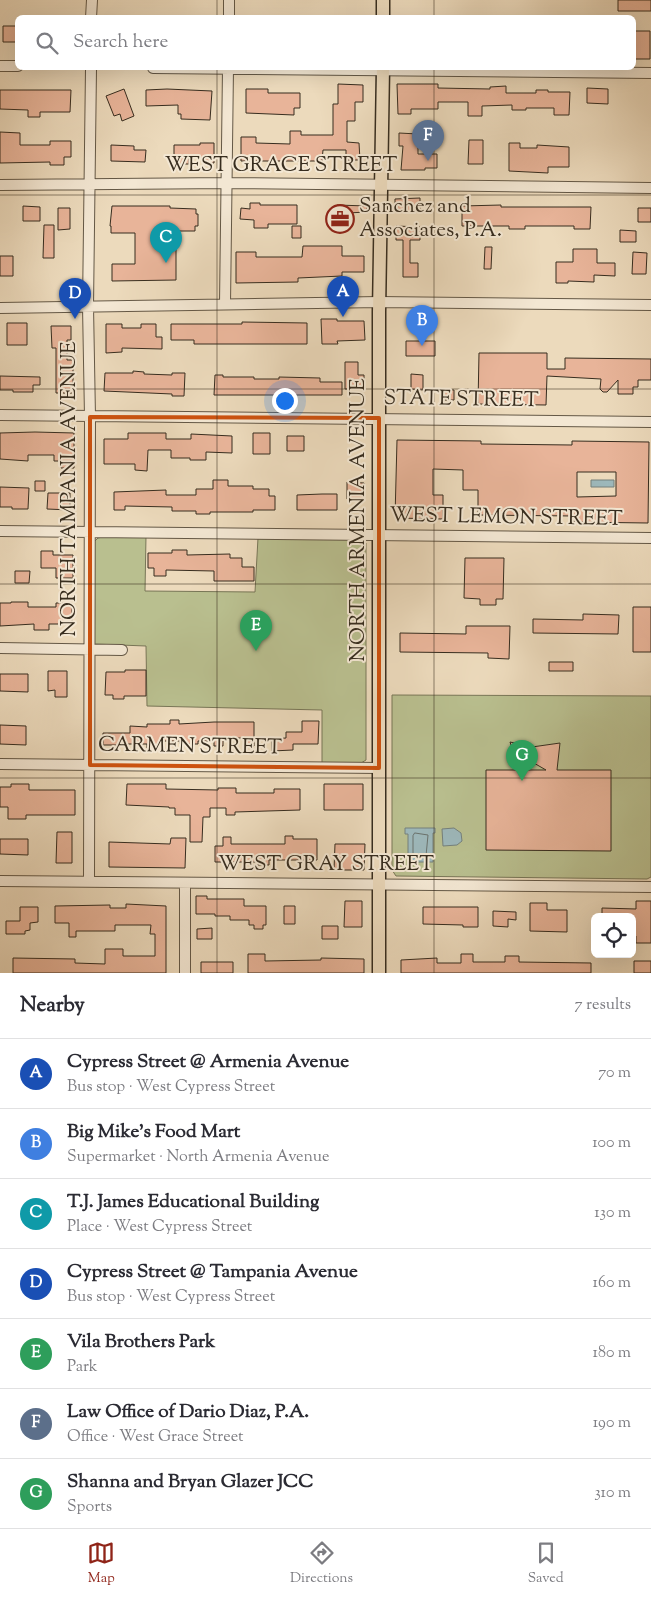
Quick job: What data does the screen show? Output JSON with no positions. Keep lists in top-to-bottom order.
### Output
{
  "streets": {
    "main road": ["NORTH ARMENIA AVENUE"],
    "street": [
      "WEST GRACE STREET",
      "STATE STREET",
      "NORTH TAMPANIA AVENUE",
      "WEST LEMON STREET",
      "CARMEN STREET",
      "WEST GRAY STREET"
    ]
  },
  "crossings": [
    ["WEST GRACE STREET", "NORTH TAMPANIA AVENUE"],
    ["WEST GRACE STREET", "NORTH ARMENIA AVENUE"],
    ["STATE STREET", "NORTH TAMPANIA AVENUE"],
    ["STATE STREET", "NORTH ARMENIA AVENUE"],
    ["NORTH TAMPANIA AVENUE", "WEST LEMON STREET"],
    ["NORTH TAMPANIA AVENUE", "CARMEN STREET"],
    ["NORTH TAMPANIA AVENUE", "WEST GRAY STREET"],
    ["WEST LEMON STREET", "NORTH ARMENIA AVENUE"],
    ["NORTH ARMENIA AVENUE", "CARMEN STREET"],
    ["NORTH ARMENIA AVENUE", "WEST GRAY STREET"]
  ],
  "places": {
    "office": ["Sanchez and Associates, P.A."]
  },
  "page": {
    "search": "Search here",
    "pins": [
      "F",
      "C",
      "A",
      "D",
      "B",
      "E",
      "G"
    ],
    "heading": ["Nearby", "7 results"],
    "list": [
      {
        "mark": "A",
        "name": "Cypress Street @ Armenia Avenue",
        "note": "Bus stop · West Cypress Street",
        "value": "70 m"
      },
      {
        "mark": "B",
        "name": "Big Mike's Food Mart",
        "note": "Supermarket · North Armenia Avenue",
        "value": "100 m"
      },
      {
        "mark": "C",
        "name": "T.J. James Educational Building",
        "note": "Place · West Cypress Street",
        "value": "130 m"
      },
      {
        "mark": "D",
        "name": "Cypress Street @ Tampania Avenue",
        "note": "Bus stop · West Cypress Street",
        "value": "160 m"
      },
      {
        "mark": "E",
        "name": "Vila Brothers Park",
        "note": "Park",
        "value": "180 m"
      },
      {
        "mark": "F",
        "name": "Law Office of Dario Diaz, P.A.",
        "note": "Office · West Grace Street",
        "value": "190 m"
      },
      {
        "mark": "G",
        "name": "Shanna and Bryan Glazer JCC",
        "note": "Sports",
        "value": "310 m"
      }
    ],
    "nav": ["Map", "Directions", "Saved"]
  }
}
